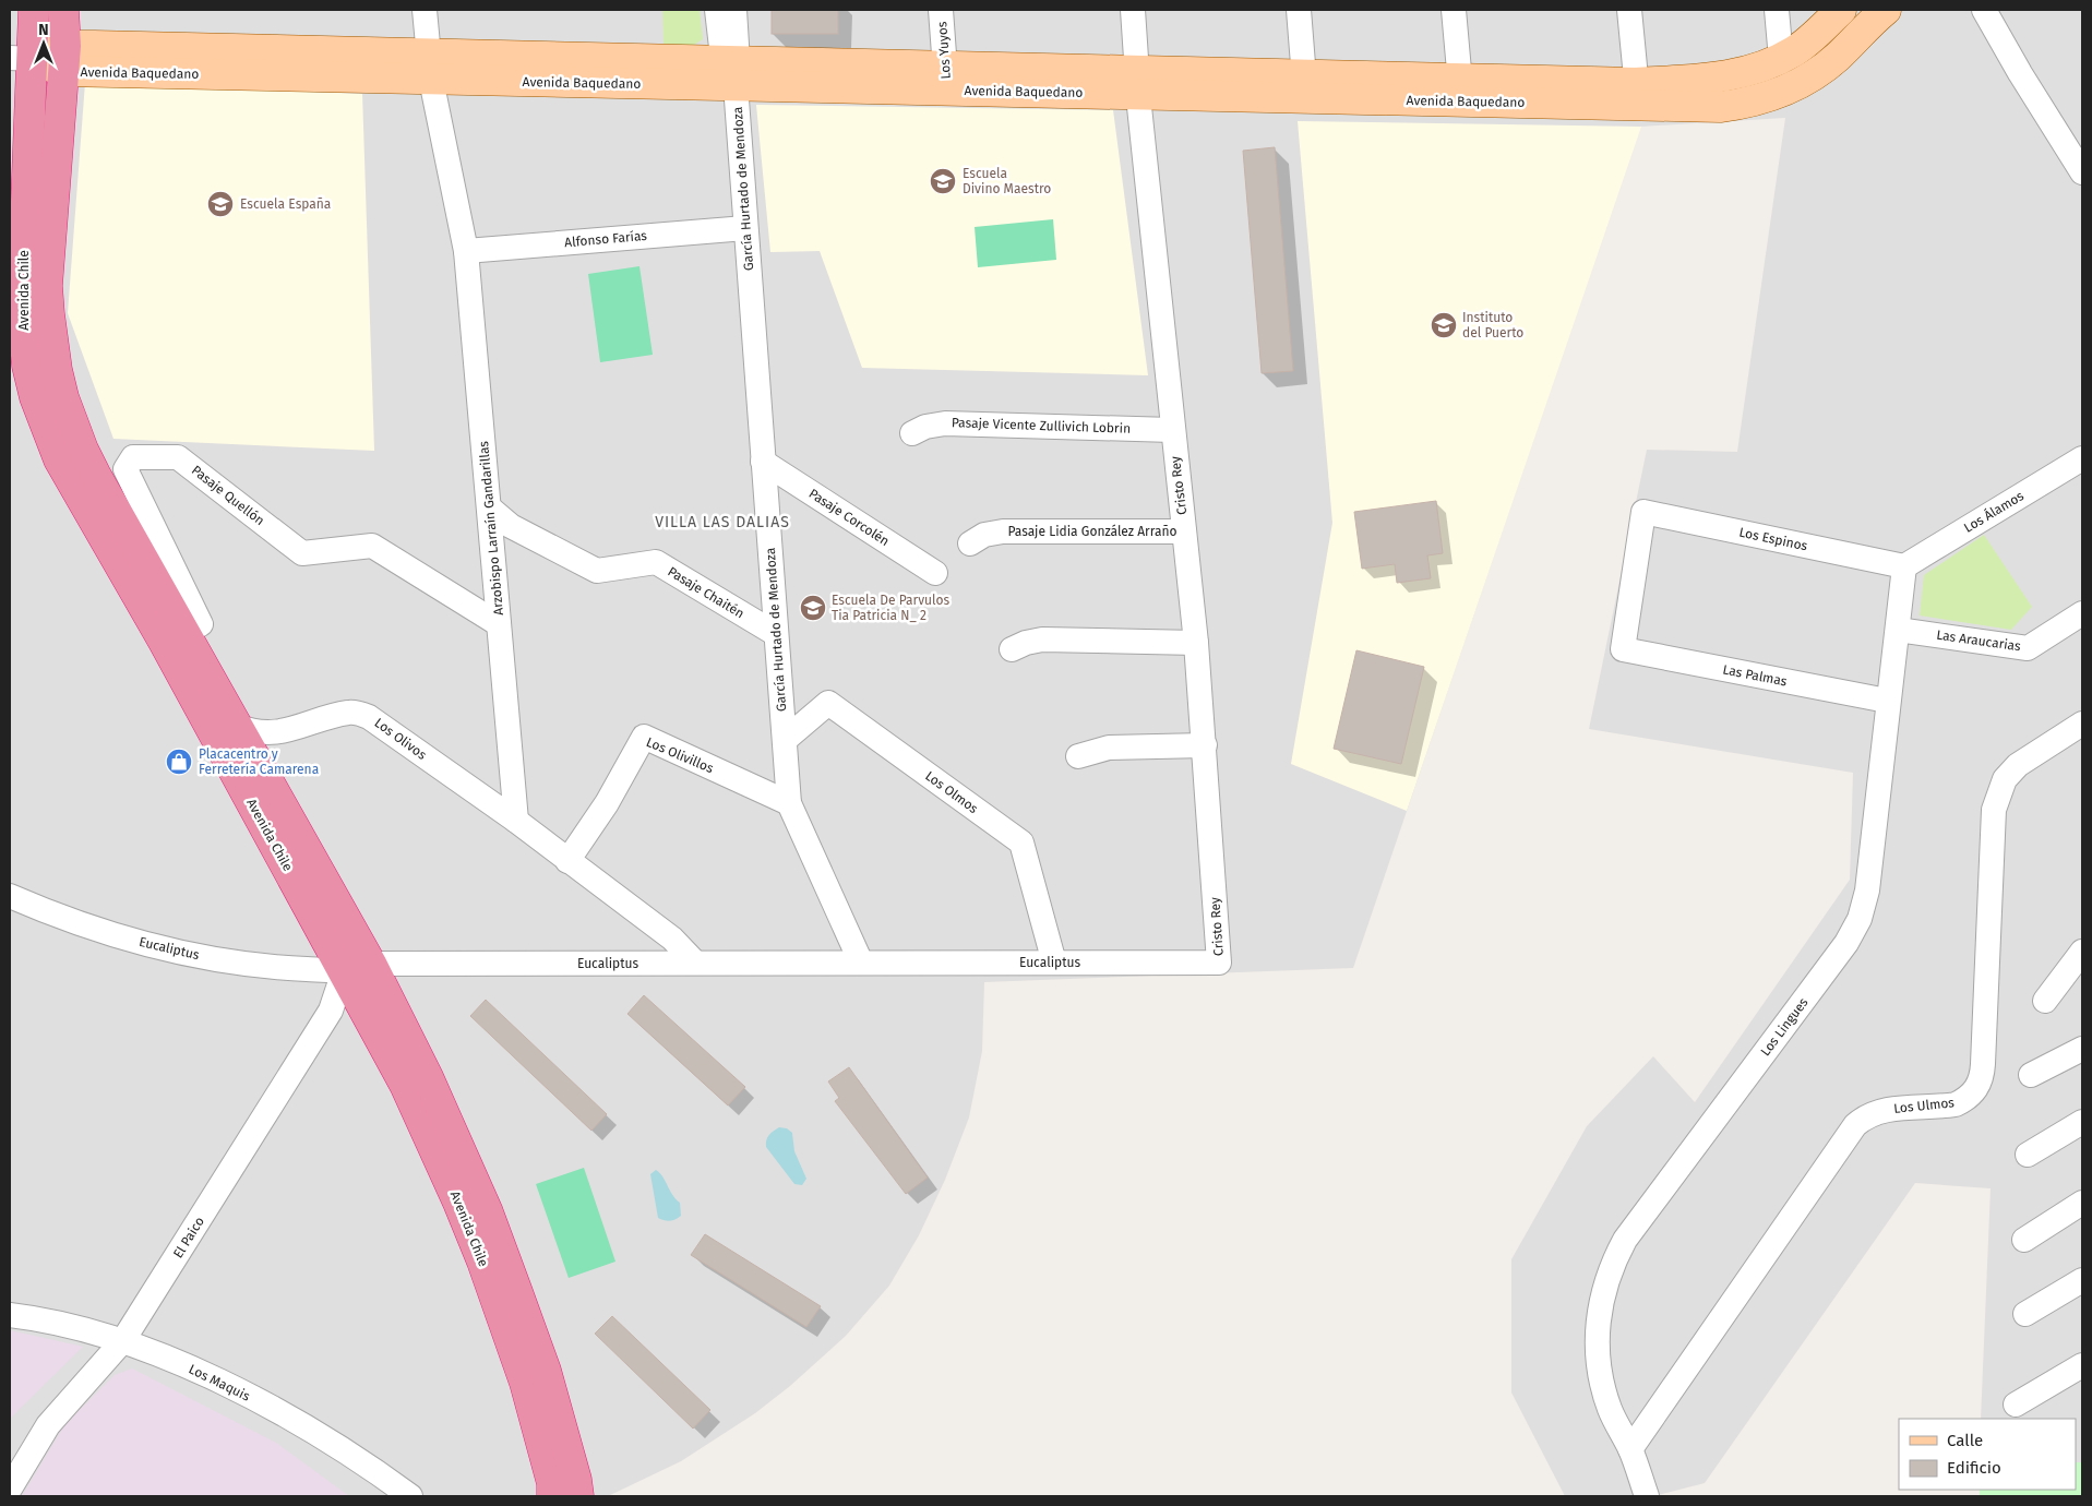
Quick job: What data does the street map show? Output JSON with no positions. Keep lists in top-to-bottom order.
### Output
{
  "streets": {
    "highway": ["Avenida Chile"],
    "main road": ["Avenida Baquedano"],
    "street": [
      "Los Yuyos",
      "García Hurtado de Mendoza",
      "Alfonso Farías",
      "Pasaje Vicente Zullivich Lobrin",
      "Cristo Rey",
      "Pasaje Quellón",
      "Los Álamos",
      "Pasaje Corcolén",
      "Arzobispo Larraín Gandarillas",
      "Pasaje Lidia González Arraño",
      "Los Espinos",
      "Pasaje Chaitén",
      "Las Araucarias",
      "Las Palmas",
      "Los Olivos",
      "Los Olivillos",
      "Los Olmos",
      "Eucaliptus",
      "Los Lingues",
      "Los Ulmos",
      "El Paico",
      "Los Maquis"
    ]
  },
  "crossings": [
    ["Los Yuyos", "Avenida Baquedano"],
    ["Avenida Baquedano", "García Hurtado de Mendoza"],
    ["Avenida Baquedano", "Avenida Chile"],
    ["Avenida Baquedano", "Cristo Rey"],
    ["Avenida Baquedano", "Arzobispo Larraín Gandarillas"],
    ["García Hurtado de Mendoza", "Alfonso Farías"],
    ["García Hurtado de Mendoza", "Pasaje Corcolén"],
    ["García Hurtado de Mendoza", "Pasaje Chaitén"],
    ["García Hurtado de Mendoza", "Los Olivillos"],
    ["García Hurtado de Mendoza", "Los Olmos"],
    ["García Hurtado de Mendoza", "Eucaliptus"],
    ["Alfonso Farías", "Arzobispo Larraín Gandarillas"],
    ["Avenida Chile", "Pasaje Quellón"],
    ["Avenida Chile", "Los Olivos"],
    ["Avenida Chile", "Eucaliptus"],
    ["Avenida Chile", "El Paico"],
    ["Pasaje Vicente Zullivich Lobrin", "Cristo Rey"],
    ["Cristo Rey", "Pasaje Lidia González Arraño"],
    ["Cristo Rey", "Eucaliptus"],
    ["Pasaje Quellón", "Arzobispo Larraín Gandarillas"],
    ["Los Álamos", "Los Espinos"],
    ["Los Álamos", "Los Lingues"],
    ["Arzobispo Larraín Gandarillas", "Pasaje Chaitén"],
    ["Arzobispo Larraín Gandarillas", "Los Olivos"],
    ["Los Espinos", "Las Palmas"],
    ["Los Espinos", "Los Lingues"],
    ["Las Araucarias", "Los Lingues"],
    ["Las Palmas", "Los Lingues"],
    ["Los Olmos", "Eucaliptus"],
    ["Eucaliptus", "El Paico"],
    ["Los Lingues", "Los Ulmos"],
    ["El Paico", "Los Maquis"]
  ],
  "districts": ["VILLA LAS DALIAS"],
  "places": {
    "school or university": [
      "Escuela Divino Maestro",
      "Escuela España",
      "Instituto del Puerto",
      "Escuela De Parvulos Tia Patricia N_ 2"
    ],
    "shop": ["Placacentro y Ferretería Camarena"]
  },
  "legend": ["Calle", "Edificio"],
  "north": "top"
}
